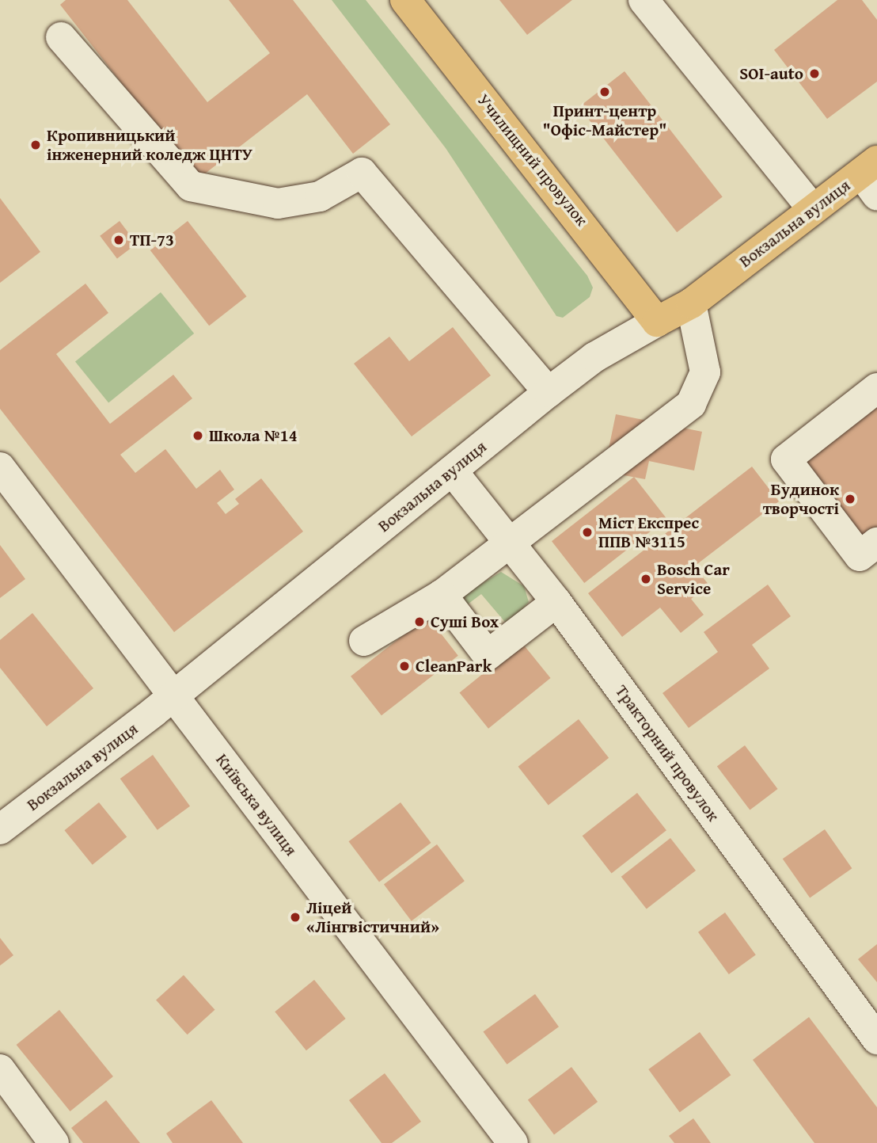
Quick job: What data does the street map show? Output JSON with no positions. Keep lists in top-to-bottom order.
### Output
{
  "streets": {
    "main road": ["Училищний провулок", "Вокзальна вулиця"],
    "street": ["Тракторний провулок", "Київська вулиця"]
  },
  "crossings": [
    ["Училищний провулок", "Вокзальна вулиця"],
    ["Вокзальна вулиця", "Тракторний провулок"],
    ["Вокзальна вулиця", "Київська вулиця"]
  ],
  "places": [
    "SOI-auto",
    "Принт-центр \"Офіс-Майстер\"",
    "Кропивницький інженерний коледж ЦНТУ",
    "ТП-73",
    "Школа №14",
    "Будинок творчості",
    "Міст Експрес ППВ №3115",
    "Bosch Car Service",
    "Суші Box",
    "CleanPark",
    "Ліцей «Лінгвістичний»"
  ]
}
